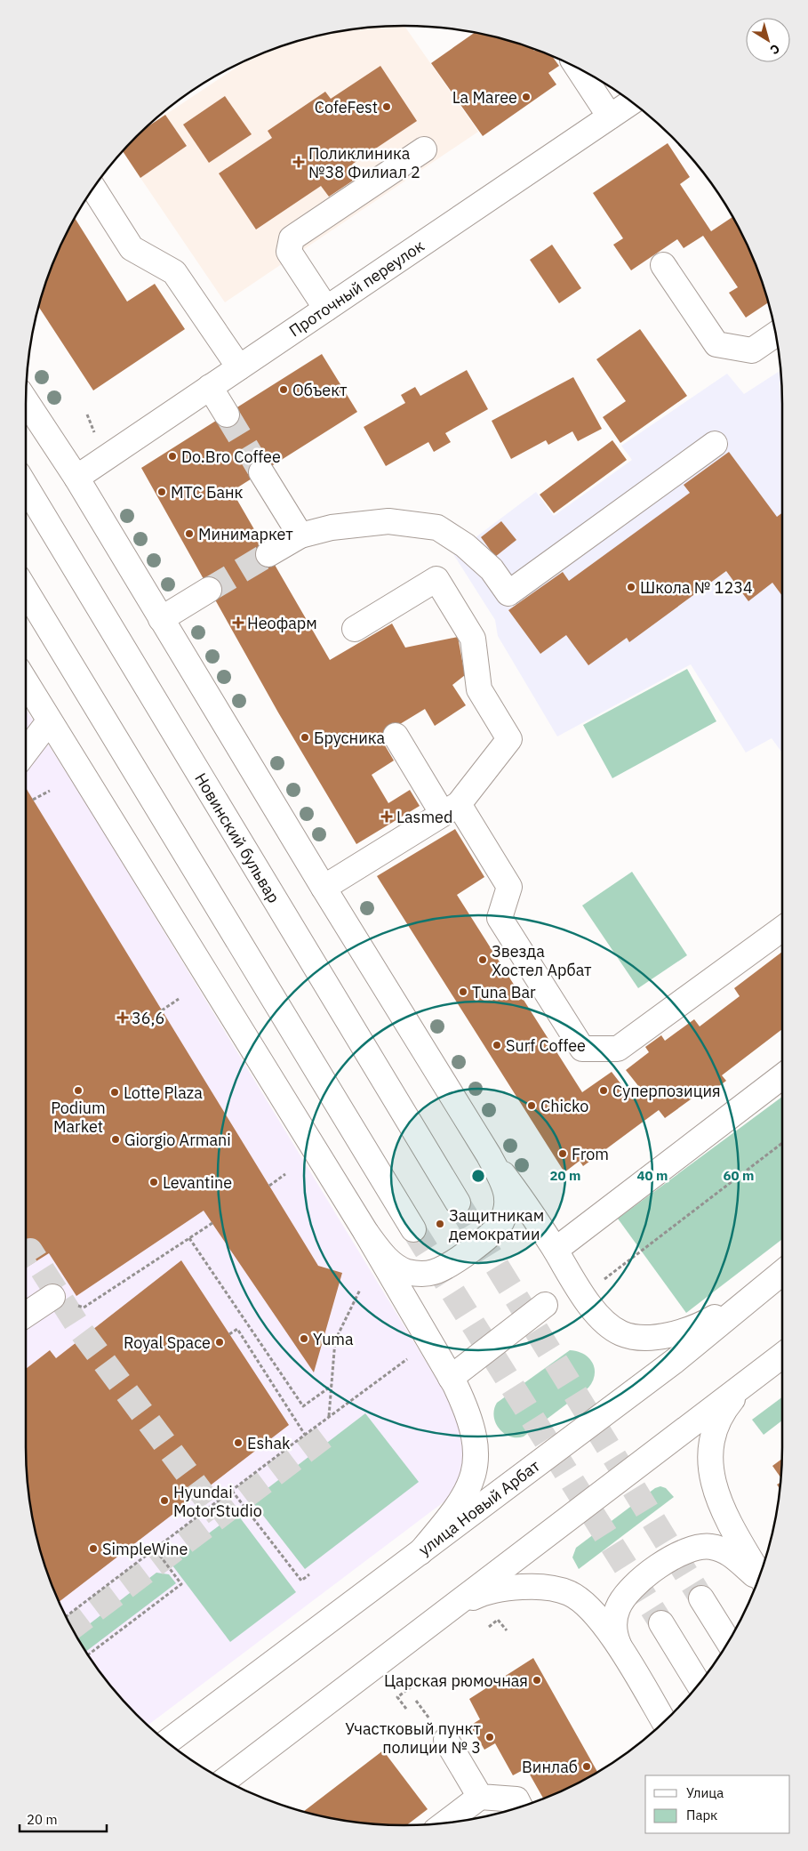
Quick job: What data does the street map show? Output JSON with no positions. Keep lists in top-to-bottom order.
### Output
{
  "streets": {
    "main road": ["Проточный переулок", "Новинский бульвар", "улица Новый Арбат"]
  },
  "places": {
    "other": [
      "La Maree",
      "CofeFest",
      "Объект",
      "Do.Bro Coffee",
      "МТС Банк",
      "Минимаркет",
      "Школа № 1234",
      "Брусника",
      "Звезда Хостел Арбат",
      "Tuna Bar",
      "Surf Coffee",
      "Podium Market",
      "Суперпозиция",
      "Lotte Plaza",
      "Chicko",
      "Giorgio Armani",
      "From",
      "Levantine",
      "Защитникам демократии",
      "Yuma",
      "Royal Space",
      "Eshak",
      "Hyundai MotorStudio",
      "SimpleWine",
      "Царская рюмочная",
      "Участковый пункт полиции № 3",
      "Винлаб"
    ],
    "health": [
      "Поликлиника №38 Филиал 2",
      "Неофарм",
      "Lasmed",
      "36,6"
    ]
  },
  "legend": ["Улица", "Парк"],
  "scale_bar": "20 m",
  "north": "bottom right",
  "rings": ["20 m", "40 m", "60 m"]
}
